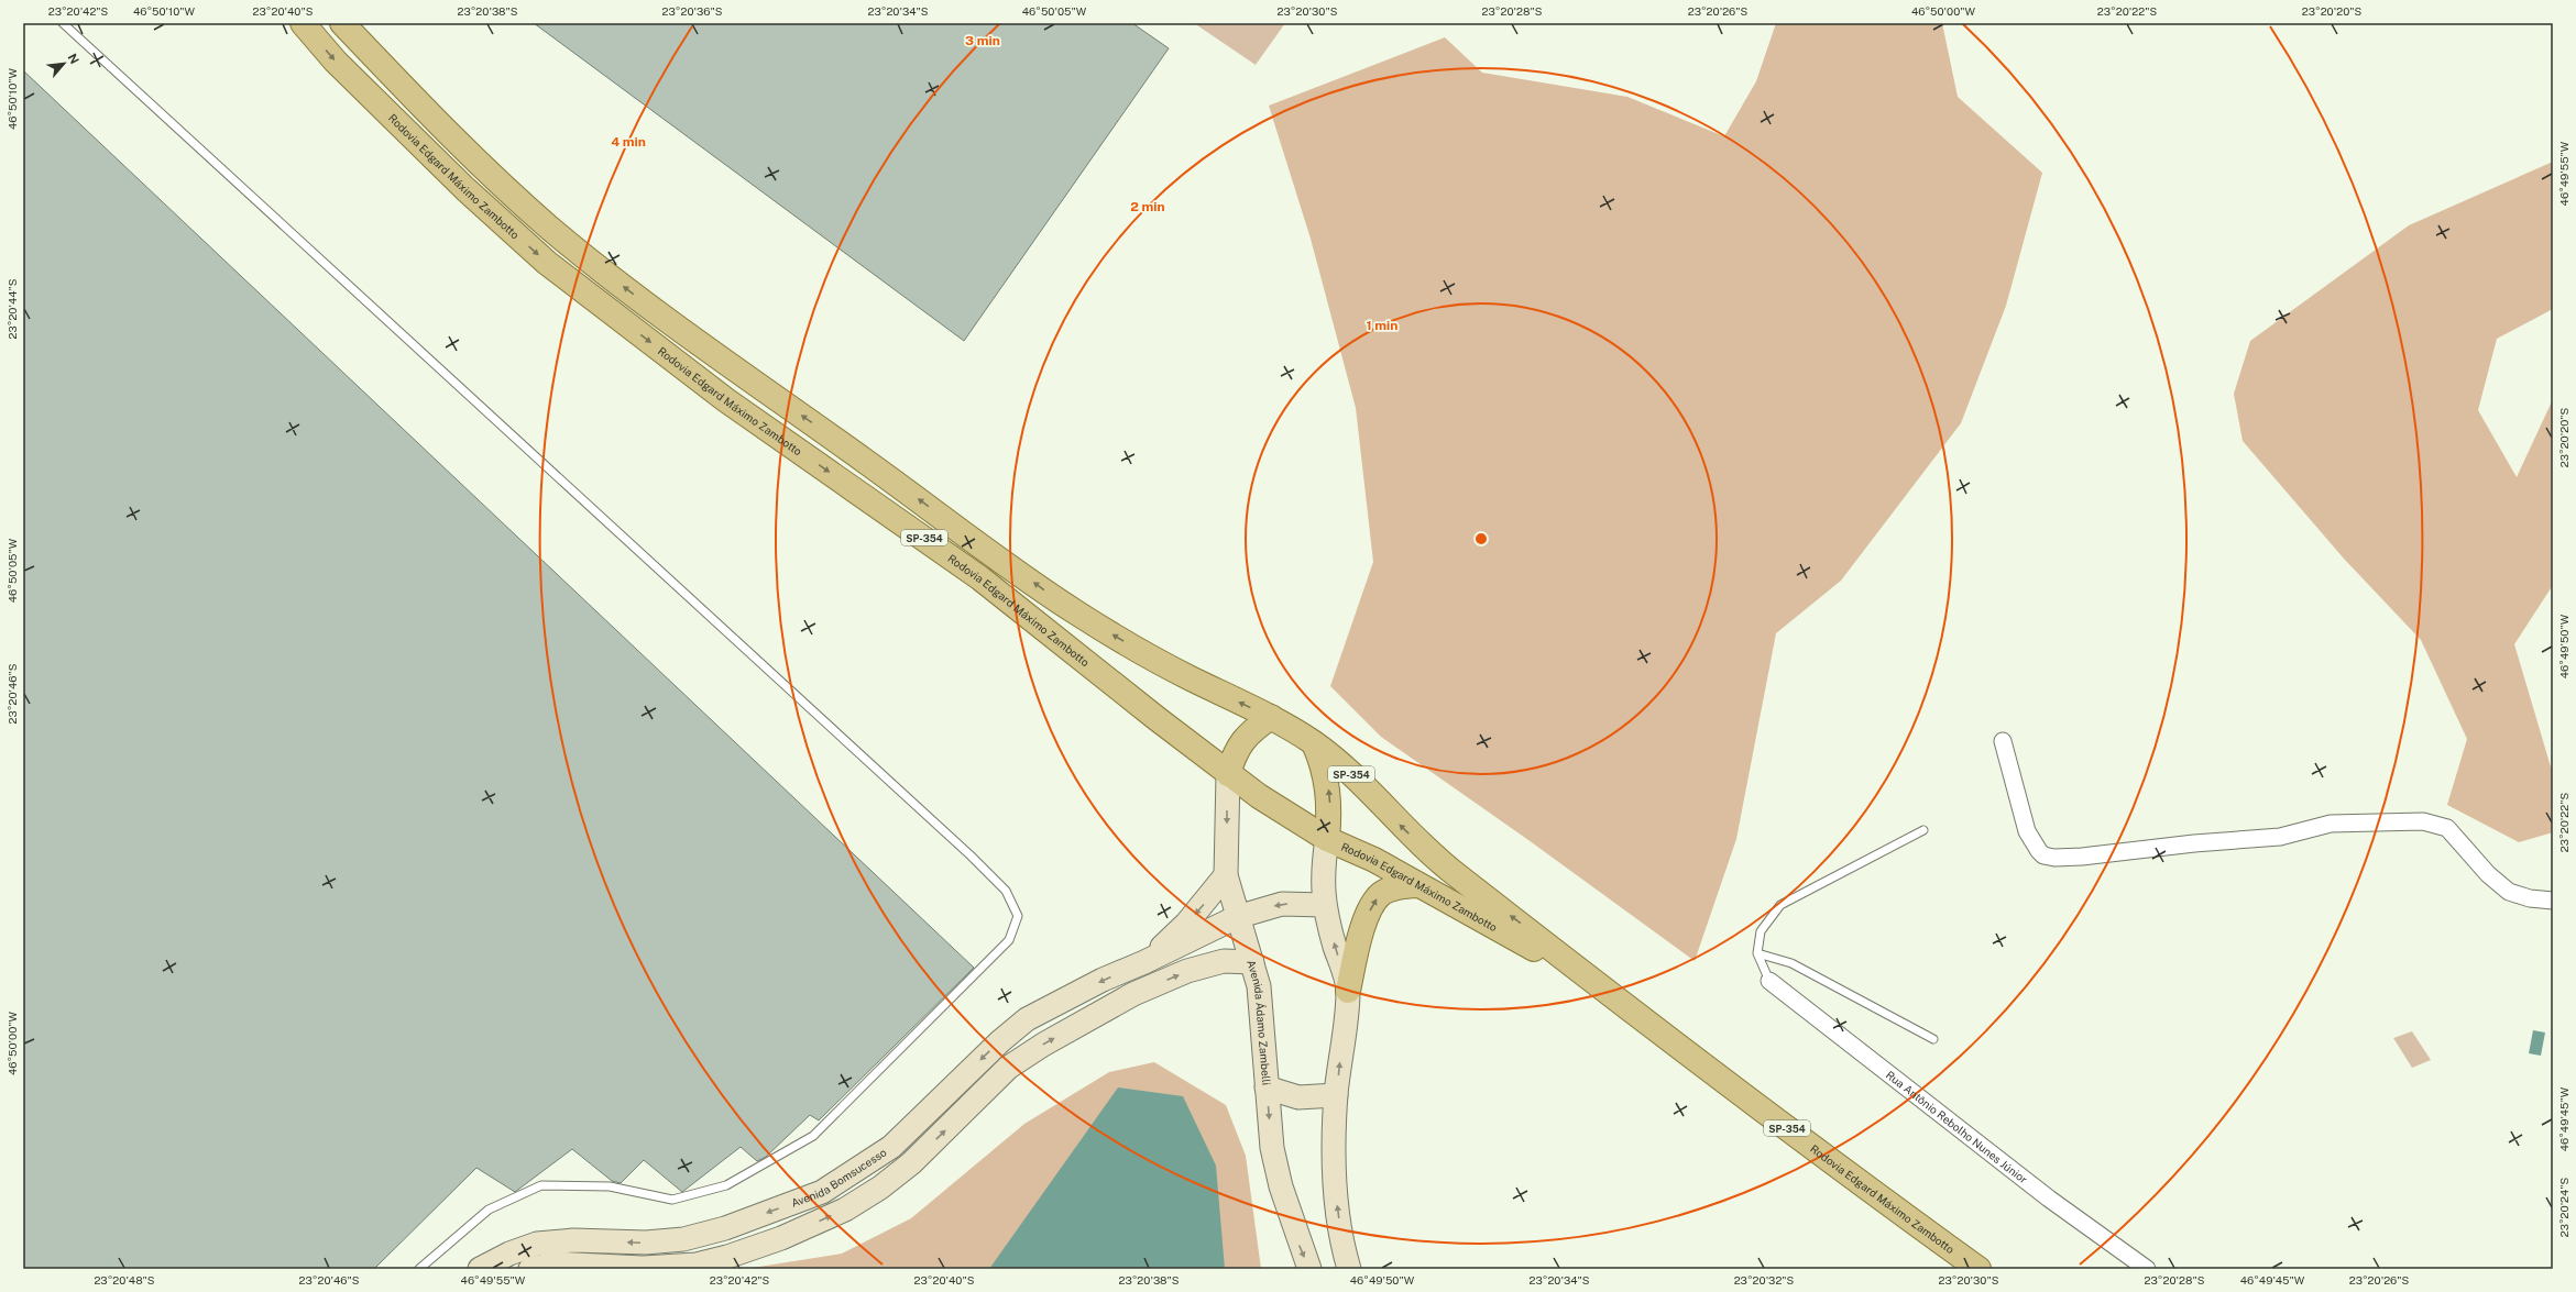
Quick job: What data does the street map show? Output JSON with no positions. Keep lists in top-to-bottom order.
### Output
{
  "streets": {
    "main road": ["Rodovia Edgard Máximo Zambotto", "SP-354"],
    "street": ["Avenida Ádamo Zambelli", "Rua Antônio Rebolho Nunes Júnior", "Avenida Bomsucesso"]
  },
  "crossings": [
    ["Rodovia Edgard Máximo Zambotto", "Avenida Ádamo Zambelli"],
    ["Avenida Ádamo Zambelli", "Avenida Bomsucesso"]
  ],
  "north": "top right",
  "coordinates": [
    "23°20'42\"S",
    "46°50'10\"W",
    "23°20'40\"S",
    "23°20'38\"S",
    "23°20'36\"S",
    "23°20'34\"S",
    "46°50'05\"W",
    "23°20'30\"S",
    "23°20'28\"S",
    "23°20'26\"S",
    "46°50'00\"W",
    "23°20'22\"S",
    "23°20'20\"S",
    "46°49'55\"W",
    "23°20'44\"S",
    "46°49'50\"W",
    "23°20'46\"S",
    "46°49'45\"W",
    "23°20'24\"S",
    "23°20'48\"S",
    "23°20'32\"S"
  ],
  "rings": [
    "3 min",
    "4 min",
    "2 min",
    "1 min"
  ]
}
